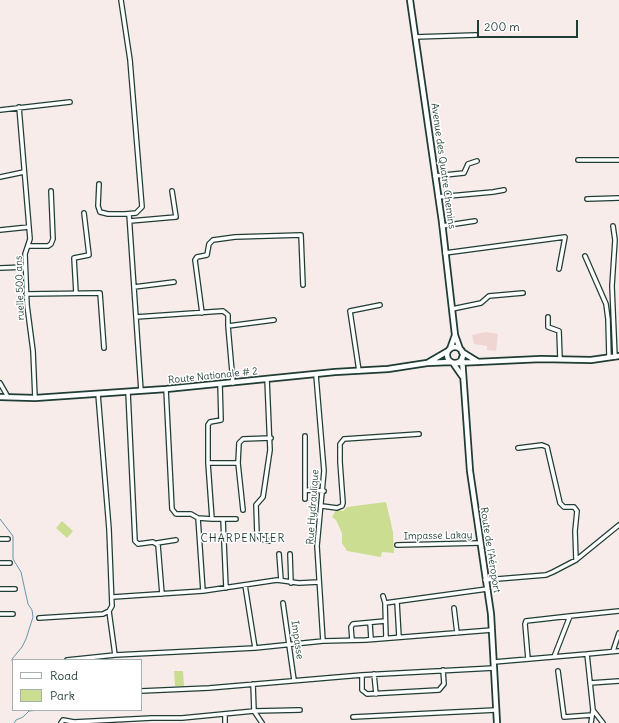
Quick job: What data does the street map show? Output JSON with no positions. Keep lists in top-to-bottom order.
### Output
{
  "streets": {
    "main road": ["Avenue des Quatre Chemins", "Route Nationale # 2", "Route de l’Aéroport"],
    "street": [
      "ruelle 500 ans",
      "Rue Hydraulique",
      "Impasse Lakay",
      "Impasse"
    ]
  },
  "crossings": [
    ["Avenue des Quatre Chemins", "Route Nationale # 2"],
    ["Avenue des Quatre Chemins", "Route de l’Aéroport"],
    ["ruelle 500 ans", "Route Nationale # 2"],
    ["Route Nationale # 2", "Rue Hydraulique"],
    ["Route Nationale # 2", "Route de l’Aéroport"],
    ["Impasse Lakay", "Route de l’Aéroport"]
  ],
  "districts": ["CHARPENTIER"],
  "legend": ["Road", "Park"],
  "scale_bar": "200 m"
}
